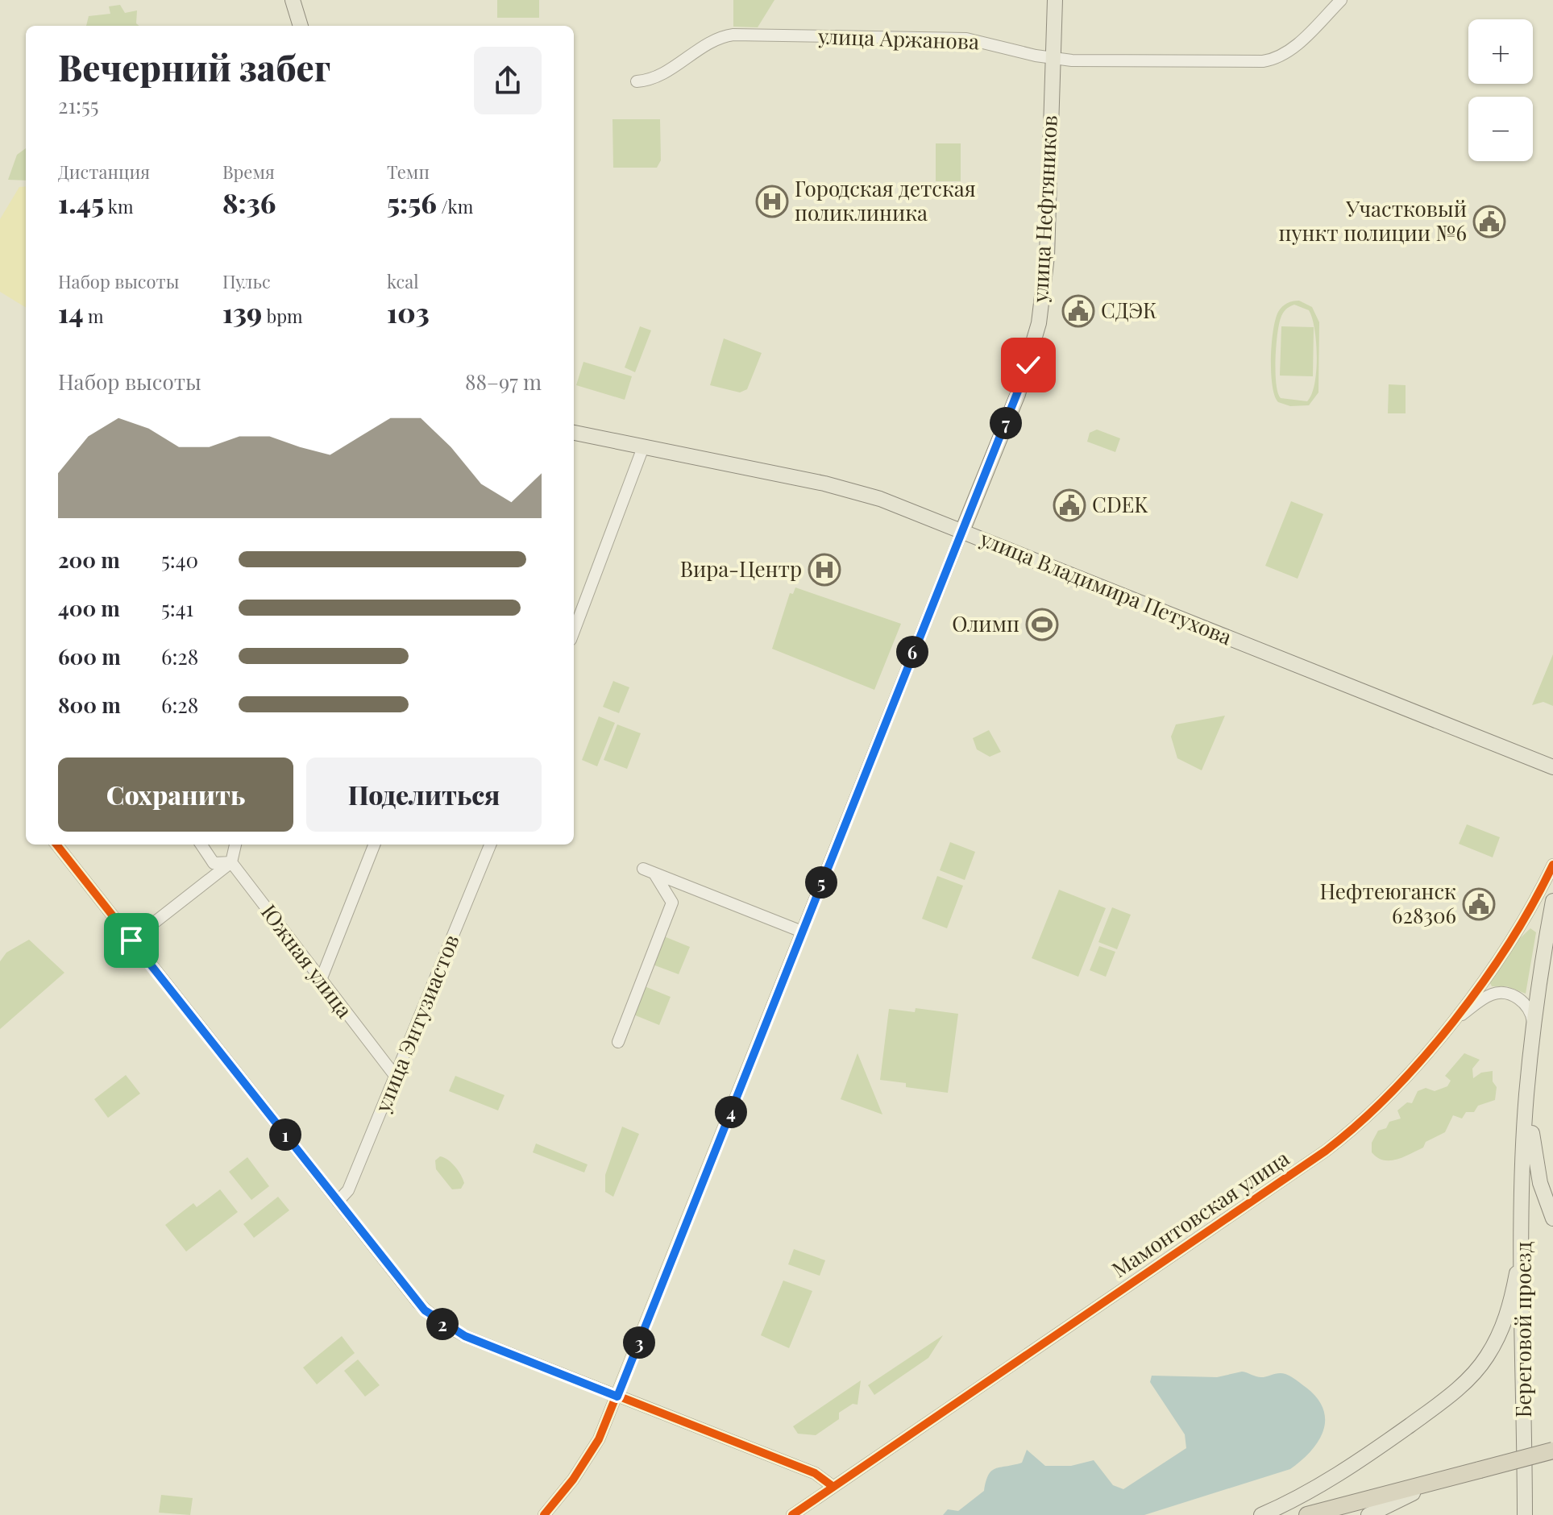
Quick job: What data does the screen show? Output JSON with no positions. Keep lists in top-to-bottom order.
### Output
{
  "streets": {
    "main road": ["улица Нефтяников", "улица Владимира Петухова", "Береговой проезд"],
    "street": [
      "улица Аржанова",
      "Южная улица",
      "улица Энтузиастов",
      "Мамонтовская улица"
    ]
  },
  "crossings": [
    ["улица Аржанова", "улица Нефтяников"],
    ["улица Нефтяников", "улица Владимира Петухова"],
    ["Южная улица", "улица Энтузиастов"]
  ],
  "places": {
    "hospital": ["Городская детская поликлиника", "Вира-Центр"],
    "public building": [
      "Участковый пункт полиции №6",
      "СДЭК",
      "CDEK",
      "Нефтеюганск 628306"
    ],
    "sports": ["Олимп"]
  },
  "page": {
    "map_buttons": ["+", "−"],
    "heading": ["Вечерний забег", "21:55"],
    "stats": [
      ["Дистанция", "1.45 km"],
      ["Время", "8:36"],
      ["Темп", "5:56 /km"],
      ["Набор высоты", "14 m"],
      ["Пульс", "139 bpm"],
      ["kcal", "103"]
    ],
    "chart": ["Набор высоты", "88–97 m"],
    "pins": [
      "7",
      "6",
      "5",
      "4",
      "1",
      "2",
      "3"
    ],
    "list": [
      {
        "name": "200 m",
        "note": "5:40"
      },
      {
        "name": "400 m",
        "note": "5:41"
      },
      {
        "name": "600 m",
        "note": "6:28"
      },
      {
        "name": "800 m",
        "note": "6:28"
      }
    ],
    "buttons": ["Сохранить", "Поделиться"]
  }
}
